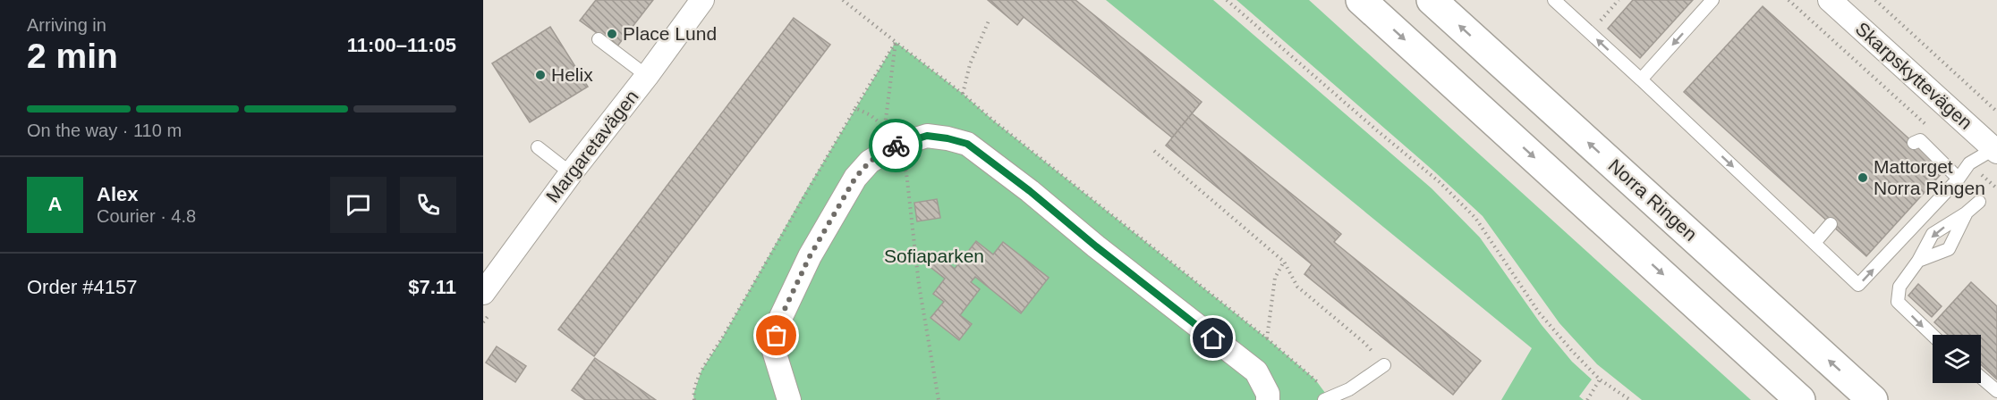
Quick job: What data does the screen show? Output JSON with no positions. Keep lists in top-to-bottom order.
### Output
{
  "streets": {
    "main road": ["Norra Ringen"],
    "street": ["Skarpskyttevägen", "Margaretavägen"]
  },
  "parks": ["Sofiaparken"],
  "places": ["Place Lund", "Helix", "Mattorget Norra Ringen"],
  "page": {
    "heading": ["2 min", "Arriving in", "11:00–11:05"],
    "panel": [
      "Alex",
      "Courier · 4.8",
      "Order #4157",
      "$7.11"
    ],
    "bar": "On the way · 110 m",
    "round": "A"
  }
}
